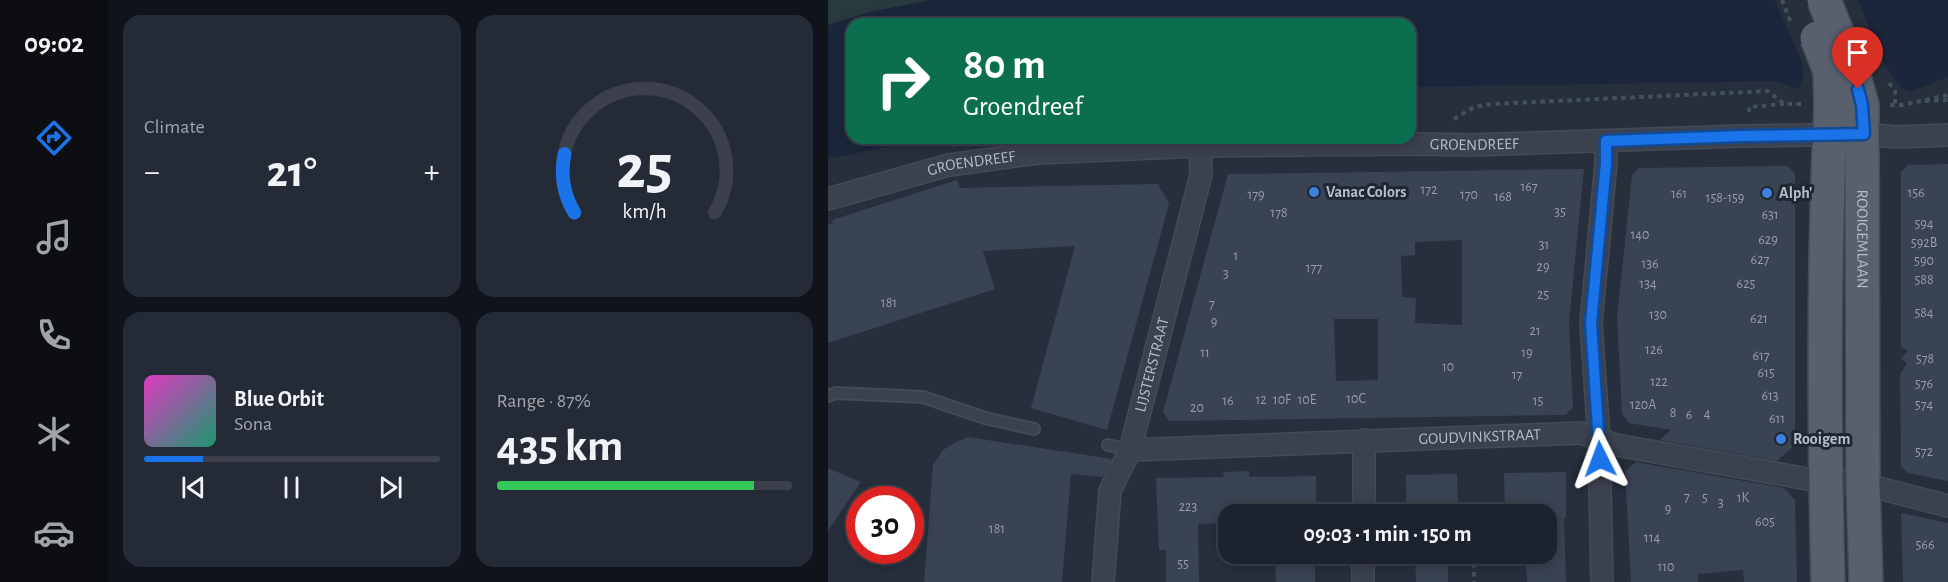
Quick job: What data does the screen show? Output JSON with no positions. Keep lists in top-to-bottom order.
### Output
{
  "streets": {
    "main road": ["ROOIGEMLAAN"],
    "street": ["GROENDREEF", "LIJSTERSTRAAT", "GOUDVINKSTRAAT"]
  },
  "crossings": [
    ["GROENDREEF", "ROOIGEMLAAN"],
    ["GROENDREEF", "LIJSTERSTRAAT"],
    ["ROOIGEMLAAN", "GOUDVINKSTRAAT"],
    ["LIJSTERSTRAAT", "GOUDVINKSTRAAT"]
  ],
  "places": ["Vanac Colors", "Alph'", "Rooigem"],
  "house_numbers": [
    "167",
    "172",
    "156",
    "161",
    "179",
    "170",
    "168",
    "158-159",
    "35",
    "178",
    "631",
    "594",
    "140",
    "629",
    "592B",
    "31",
    "1",
    "627",
    "590",
    "136",
    "29",
    "177",
    "3",
    "588",
    "134",
    "625",
    "25",
    "181",
    "7",
    "584",
    "130",
    "621",
    "9",
    "21",
    "126",
    "11",
    "19",
    "617",
    "578",
    "10",
    "615",
    "17",
    "122",
    "576",
    "613",
    "10C",
    "12",
    "10F",
    "10E",
    "16",
    "15",
    "120A",
    "574",
    "20",
    "8",
    "4",
    "6",
    "611",
    "572",
    "7",
    "5",
    "1K",
    "3",
    "223",
    "9",
    "605",
    "181",
    "114",
    "566",
    "55",
    "110"
  ],
  "page": {
    "tabs": "09:02",
    "tile": [
      "Climate",
      ["Range · 87%", "435 km"]
    ],
    "turn": ["80 m", "Groendreef"],
    "heat": ["−", "21°", "+"],
    "song": ["Blue Orbit", "Sona"],
    "limit": "30",
    "trip": "09:03 · 1 min · 150 m",
    "gauge": ["25", "km/h"]
  }
}
